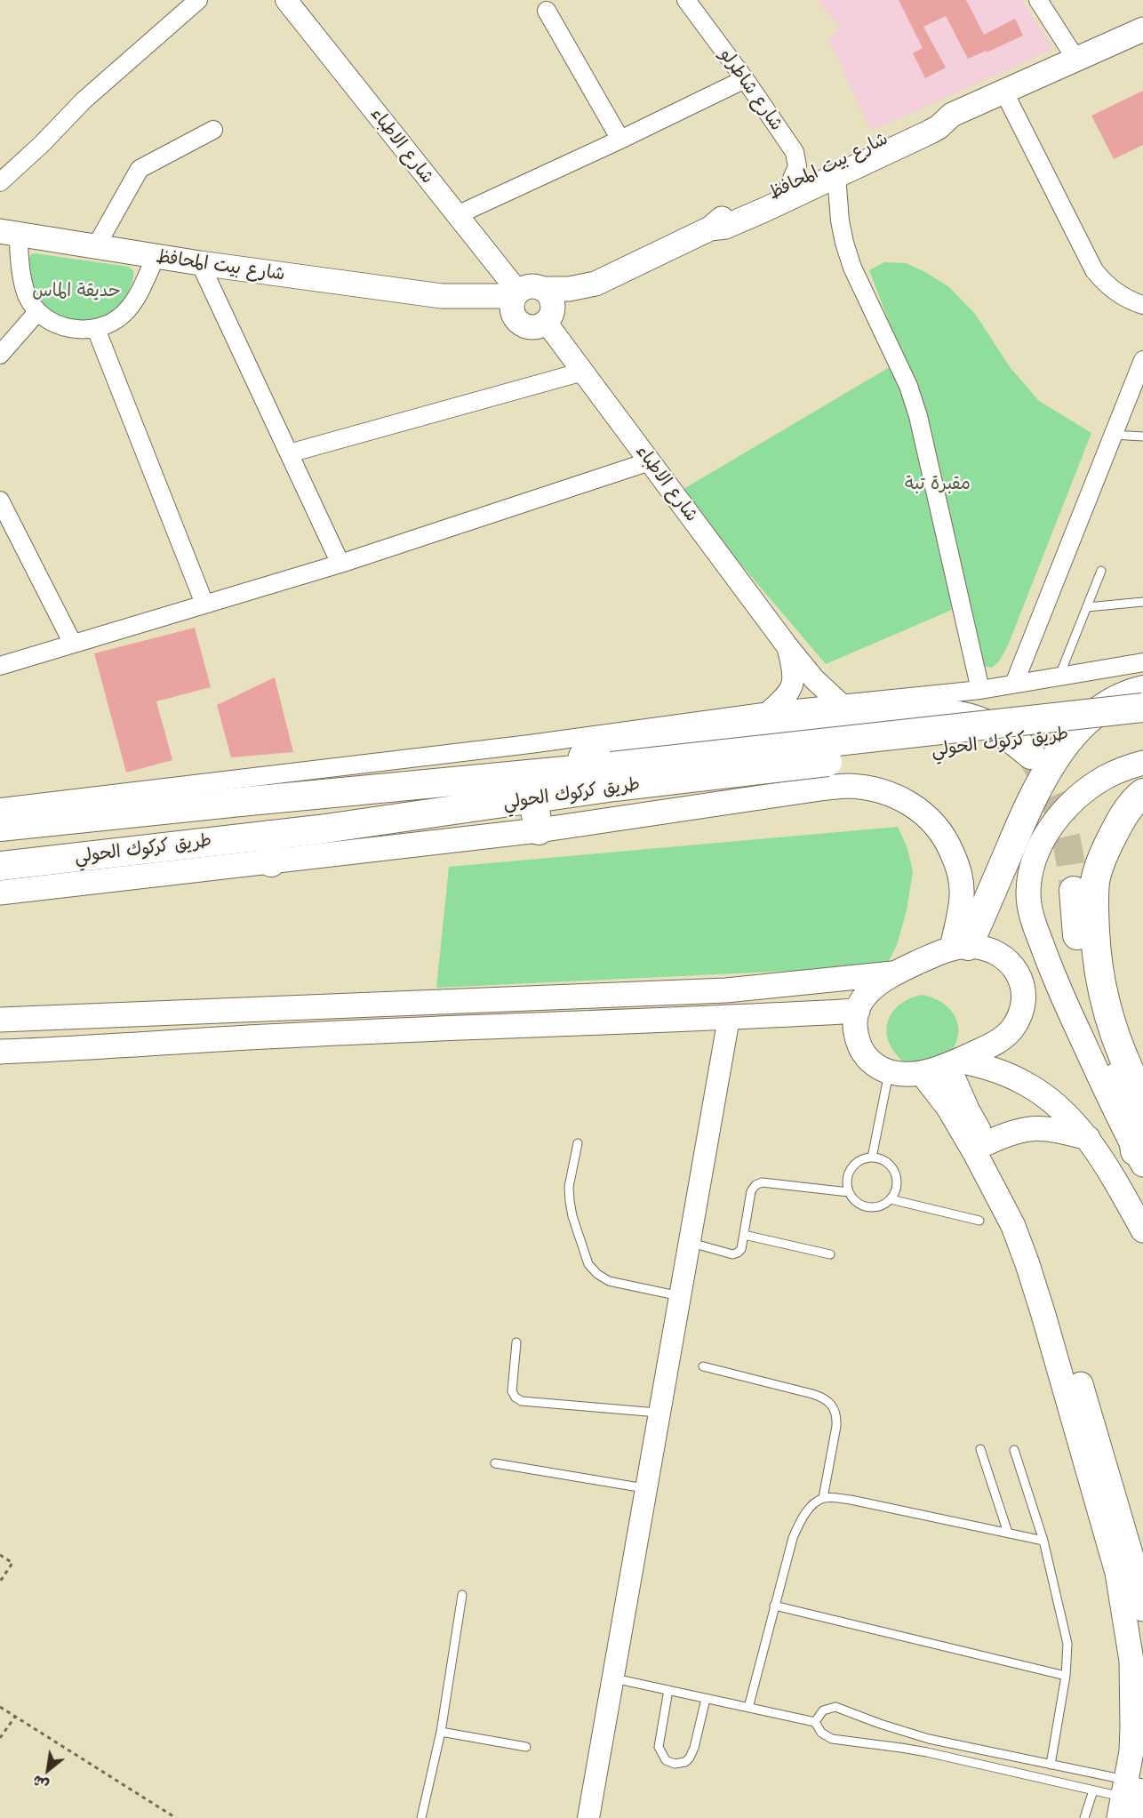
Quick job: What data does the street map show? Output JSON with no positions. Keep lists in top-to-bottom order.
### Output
{
  "streets": {
    "highway": ["طريق كركوك الحولي"],
    "main road": ["شارع بيت المحافظ"],
    "street": ["شارع شاطرلو", "شارع الاطباء"]
  },
  "crossings": [
    ["شارع شاطرلو", "شارع بيت المحافظ"],
    ["شارع الاطباء", "شارع بيت المحافظ"]
  ],
  "parks": ["حديقة الماس", "مقبرة تبة"],
  "north": "bottom left"
}
